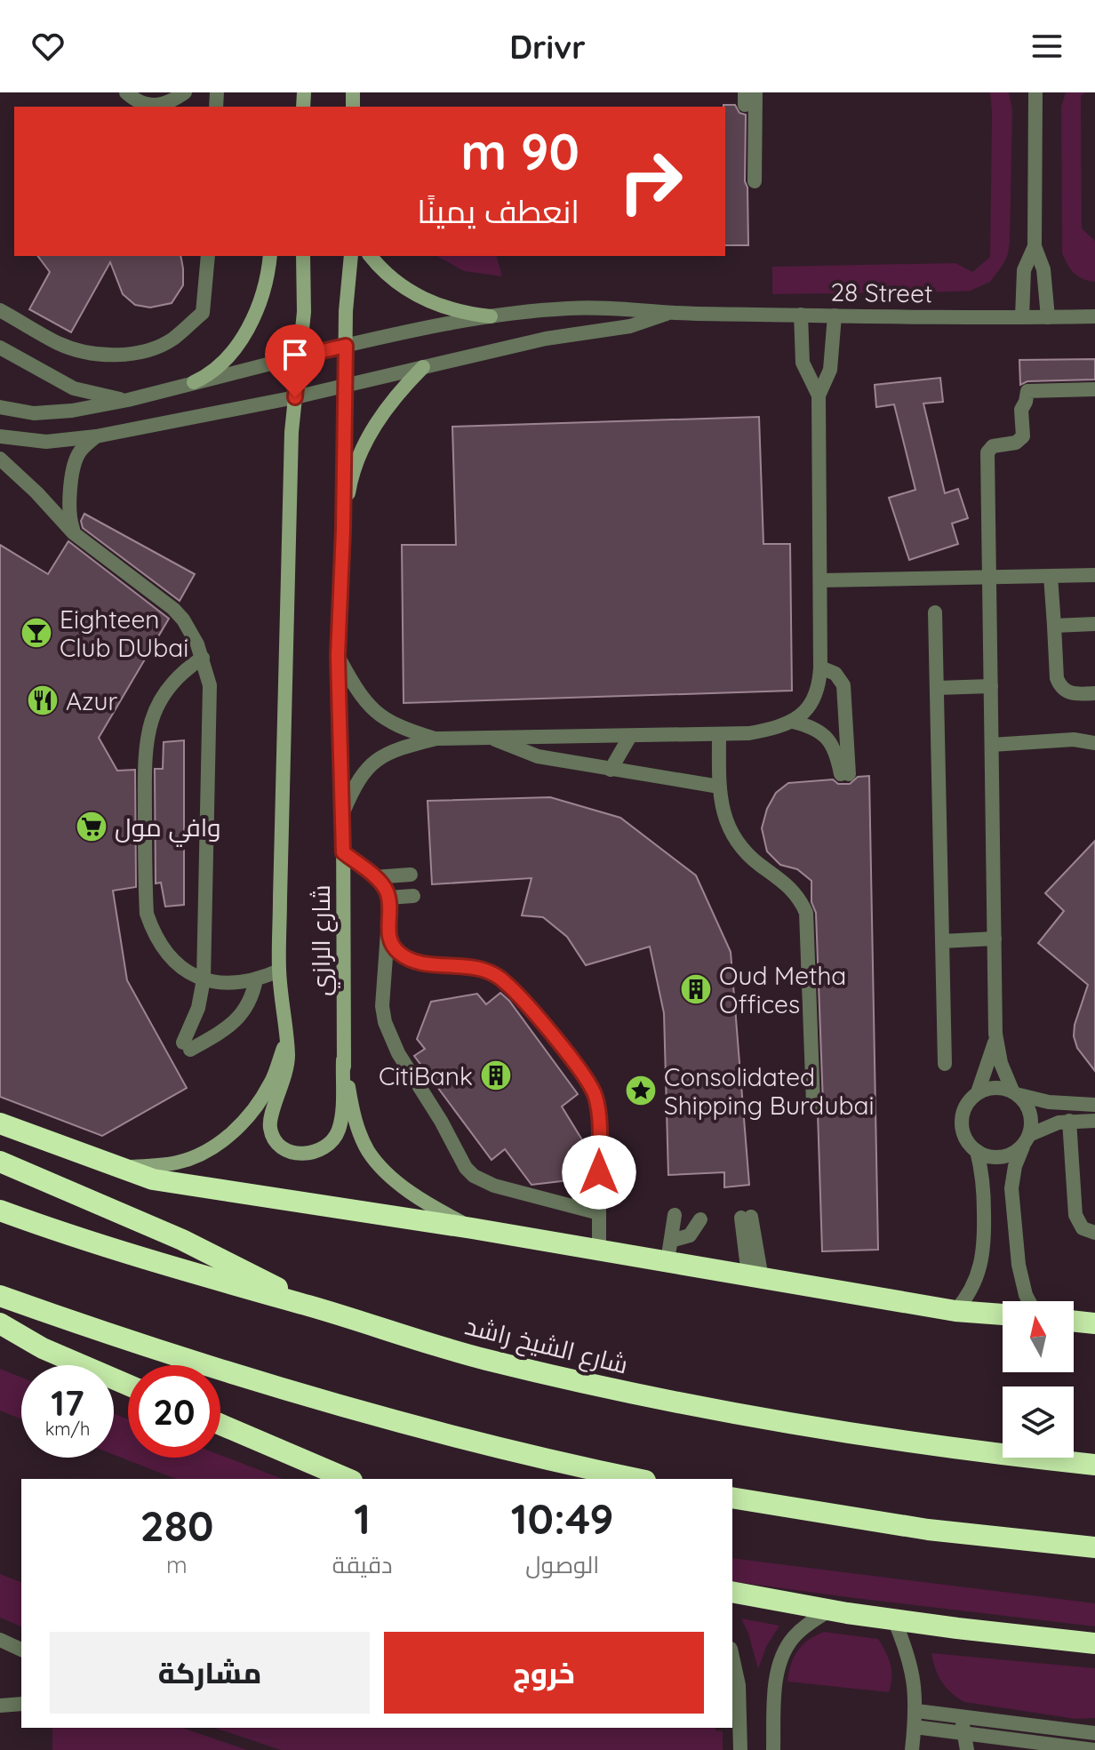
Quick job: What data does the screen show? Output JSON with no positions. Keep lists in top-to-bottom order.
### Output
{
  "streets": {
    "highway": ["شارع الشيخ راشد"],
    "street": ["28 Street", "شارع الرازي"]
  },
  "crossings": [
    ["28 Street", "شارع الرازي"]
  ],
  "places": {
    "bar": ["Eighteen Club DUbai"],
    "restaurant": ["Azur"],
    "supermarket": ["وافي مول"],
    "building": ["Oud Metha Offices", "CitiBank"],
    "place": ["Consolidated Shipping Burdubai"]
  },
  "north": "top",
  "page": {
    "header": "Drivr",
    "turn": ["90 m", "انعطف يمينًا"],
    "speed": "17 km/h",
    "limit": "20",
    "eta": [
      "10:49",
      "الوصول",
      "1",
      "دقيقة",
      "280",
      "m"
    ],
    "buttons": ["خروج", "مشاركة"]
  }
}
